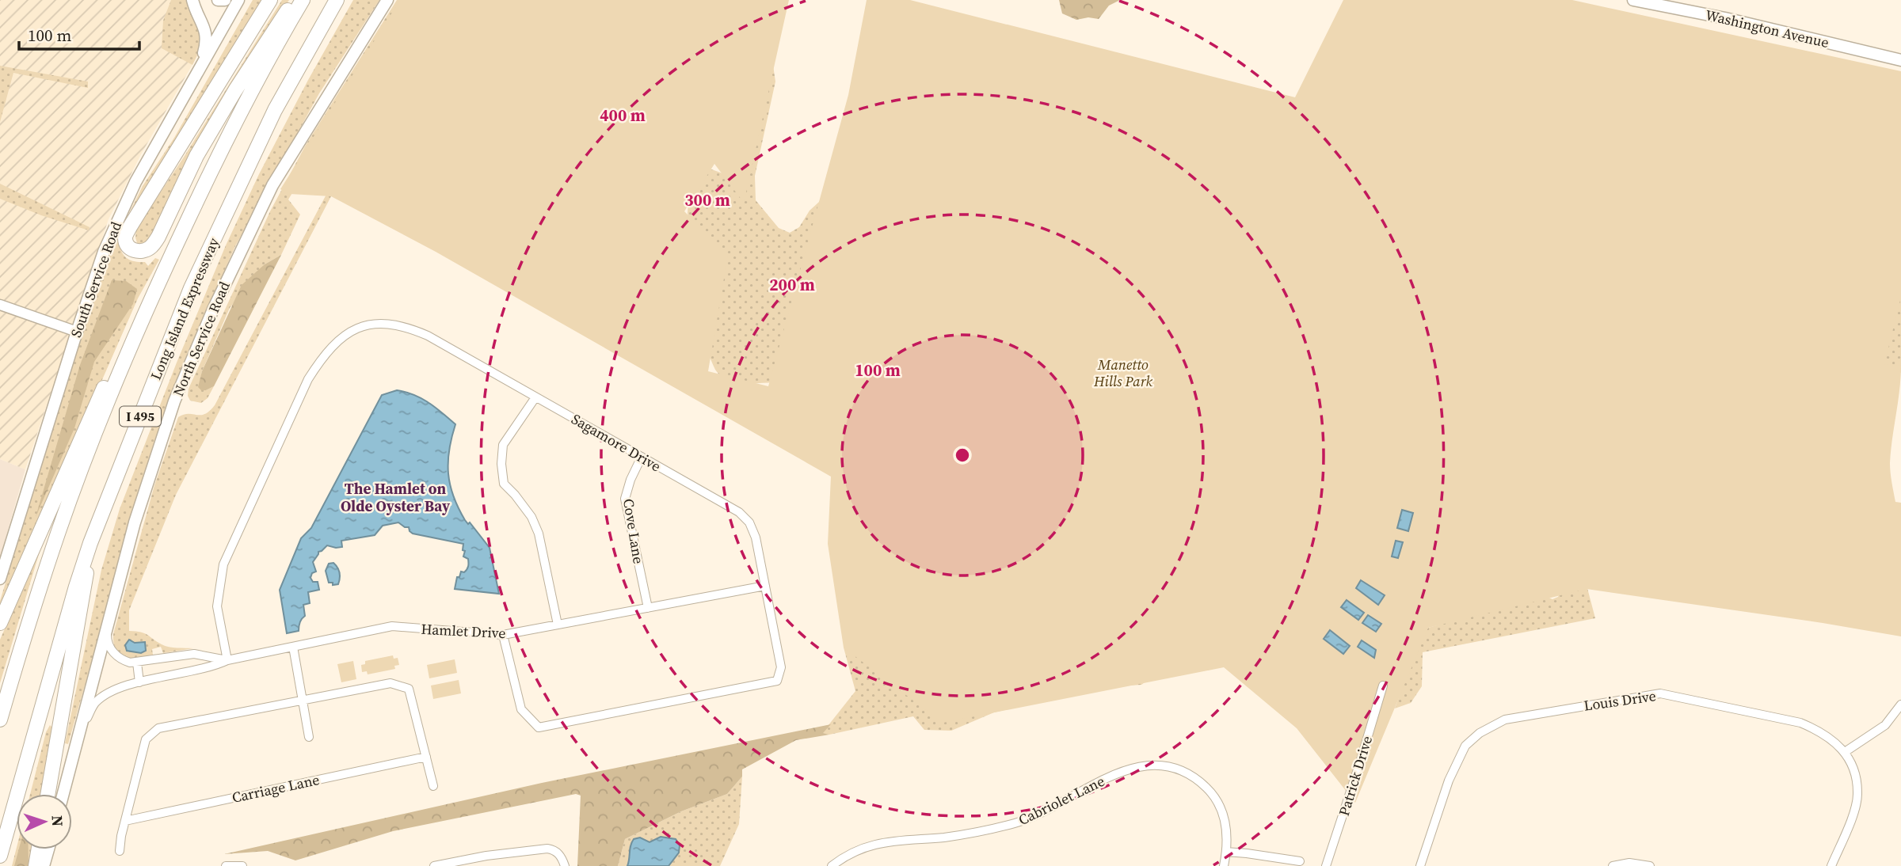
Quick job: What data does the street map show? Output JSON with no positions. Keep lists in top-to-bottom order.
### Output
{
  "streets": {
    "highway": ["Long Island Expressway", "I 495"],
    "main road": ["Washington Avenue", "South Service Road", "North Service Road"],
    "street": [
      "Sagamore Drive",
      "Cove Lane",
      "Hamlet Drive",
      "Louis Drive",
      "Patrick Drive",
      "Carriage Lane",
      "Cabriolet Lane"
    ]
  },
  "crossings": [
    ["North Service Road", "Hamlet Drive"],
    ["Sagamore Drive", "Cove Lane"],
    ["Sagamore Drive", "Hamlet Drive"],
    ["Cove Lane", "Hamlet Drive"]
  ],
  "districts": ["The Hamlet on Olde Oyster Bay"],
  "parks": ["Manetto Hills Park"],
  "scale_bar": "100 m",
  "north": "right",
  "rings": [
    "400 m",
    "300 m",
    "200 m",
    "100 m"
  ]
}
